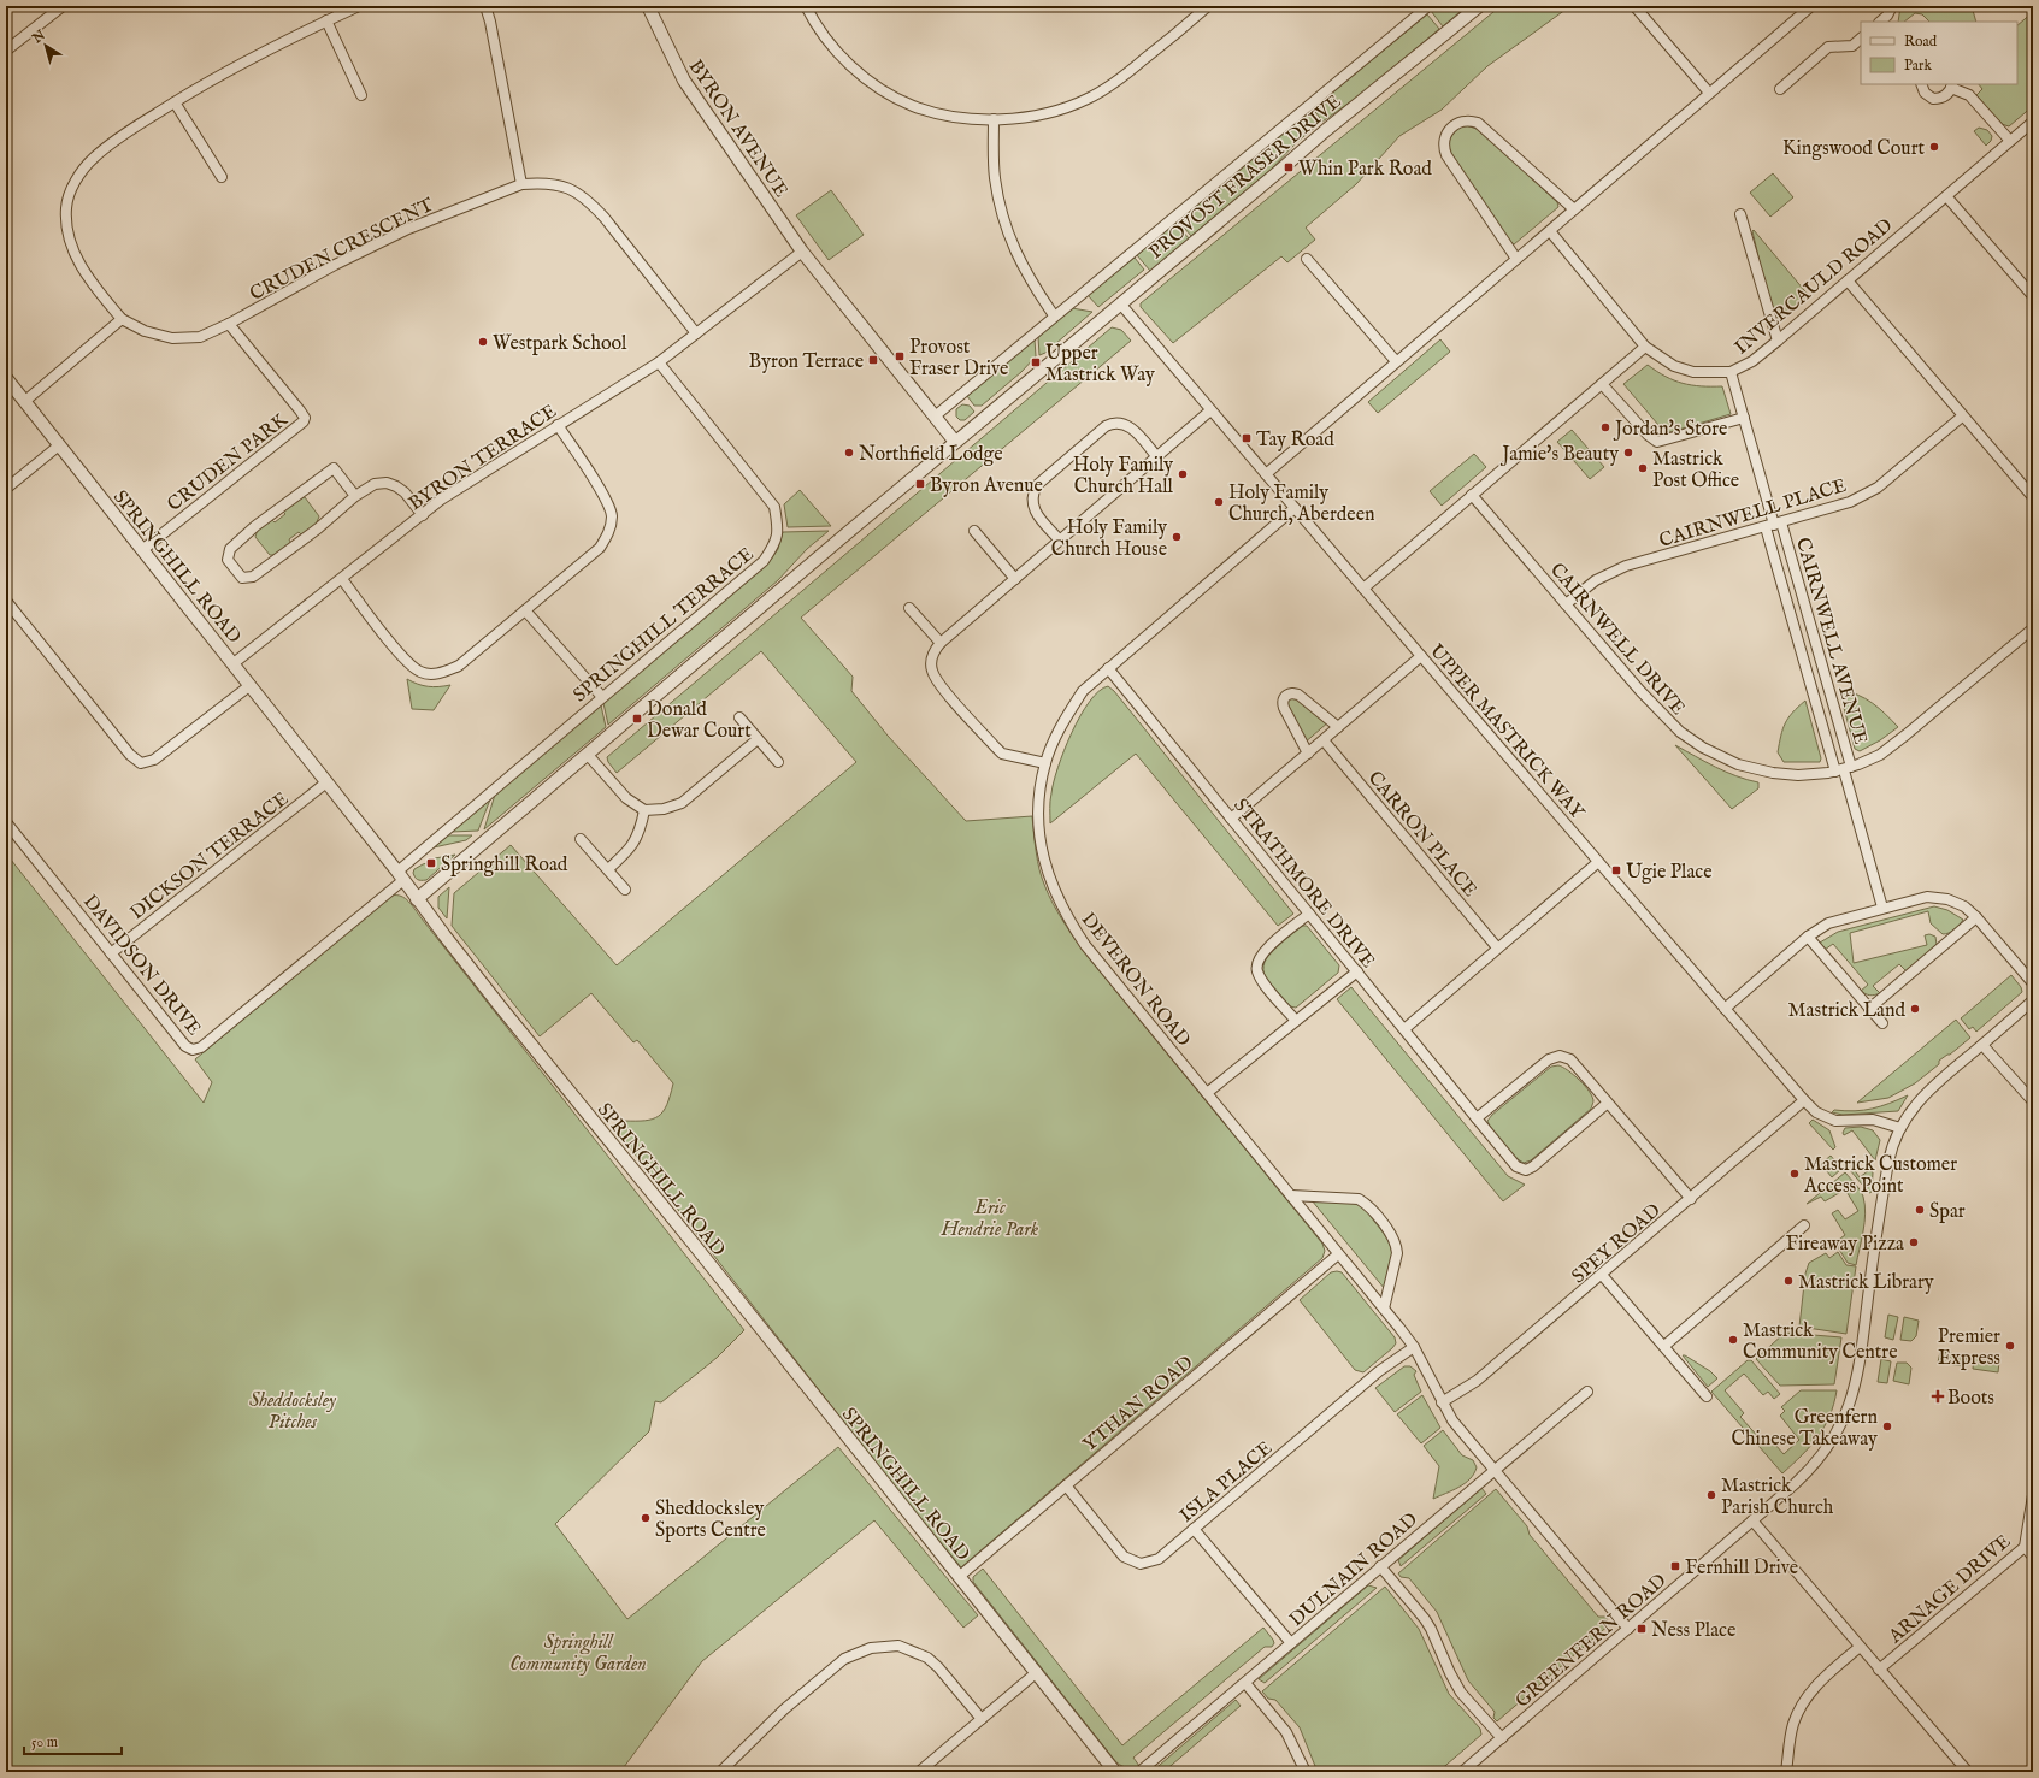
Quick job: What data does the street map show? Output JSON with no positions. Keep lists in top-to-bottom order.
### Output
{
  "streets": {
    "street": [
      "BYRON AVENUE",
      "PROVOST FRASER DRIVE",
      "CRUDEN CRESCENT",
      "INVERCAULD ROAD",
      "BYRON TERRACE",
      "CRUDEN PARK",
      "CAIRNWELL PLACE",
      "SPRINGHILL ROAD",
      "SPRINGHILL TERRACE",
      "CAIRNWELL DRIVE",
      "CAIRNWELL AVENUE",
      "UPPER MASTRICK WAY",
      "CARRON PLACE",
      "DICKSON TERRACE",
      "STRATHMORE DRIVE",
      "DAVIDSON DRIVE",
      "DEVERON ROAD",
      "SPEY ROAD",
      "YTHAN ROAD",
      "ISLA PLACE",
      "DULNAIN ROAD",
      "ARNAGE DRIVE",
      "GREENFERN ROAD"
    ]
  },
  "crossings": [
    ["BYRON AVENUE", "PROVOST FRASER DRIVE"],
    ["BYRON AVENUE", "BYRON TERRACE"],
    ["PROVOST FRASER DRIVE", "SPRINGHILL ROAD"],
    ["PROVOST FRASER DRIVE", "UPPER MASTRICK WAY"],
    ["CRUDEN CRESCENT", "BYRON TERRACE"],
    ["CRUDEN CRESCENT", "CRUDEN PARK"],
    ["INVERCAULD ROAD", "CAIRNWELL AVENUE"],
    ["BYRON TERRACE", "SPRINGHILL ROAD"],
    ["BYRON TERRACE", "SPRINGHILL TERRACE"],
    ["CRUDEN PARK", "SPRINGHILL ROAD"],
    ["CAIRNWELL PLACE", "CAIRNWELL DRIVE"],
    ["CAIRNWELL PLACE", "CAIRNWELL AVENUE"],
    ["SPRINGHILL ROAD", "SPRINGHILL TERRACE"],
    ["SPRINGHILL ROAD", "DICKSON TERRACE"],
    ["SPRINGHILL ROAD", "DAVIDSON DRIVE"],
    ["SPRINGHILL ROAD", "YTHAN ROAD"],
    ["SPRINGHILL TERRACE", "DAVIDSON DRIVE"],
    ["CAIRNWELL DRIVE", "CAIRNWELL AVENUE"],
    ["UPPER MASTRICK WAY", "DEVERON ROAD"],
    ["UPPER MASTRICK WAY", "SPEY ROAD"],
    ["UPPER MASTRICK WAY", "GREENFERN ROAD"],
    ["DICKSON TERRACE", "DAVIDSON DRIVE"],
    ["STRATHMORE DRIVE", "DEVERON ROAD"],
    ["DEVERON ROAD", "SPEY ROAD"],
    ["DEVERON ROAD", "YTHAN ROAD"],
    ["DEVERON ROAD", "ISLA PLACE"],
    ["DEVERON ROAD", "DULNAIN ROAD"],
    ["YTHAN ROAD", "ISLA PLACE"]
  ],
  "parks": ["Eric Hendrie Park", "Sheddocksley Pitches", "Springhill Community Garden"],
  "places": {
    "other": [
      "Kingswood Court",
      "Westpark School",
      "Jordan's Store",
      "Northfield Lodge",
      "Jamie's Beauty",
      "Mastrick Post Office",
      "Holy Family Church Hall",
      "Holy Family Church, Aberdeen",
      "Holy Family Church House",
      "Mastrick Land",
      "Mastrick Customer Access Point",
      "Spar",
      "Fireaway Pizza",
      "Mastrick Library",
      "Mastrick Community Centre",
      "Premier Express",
      "Greenfern Chinese Takeaway",
      "Mastrick Parish Church",
      "Sheddocksley Sports Centre"
    ],
    "transit": [
      "Whin Park Road",
      "Provost Fraser Drive",
      "Byron Terrace",
      "Upper Mastrick Way",
      "Tay Road",
      "Byron Avenue",
      "Donald Dewar Court",
      "Springhill Road",
      "Ugie Place",
      "Fernhill Drive",
      "Ness Place"
    ],
    "health": ["Boots"]
  },
  "legend": ["Road", "Park"],
  "scale_bar": "50 m",
  "north": "top left"
}
